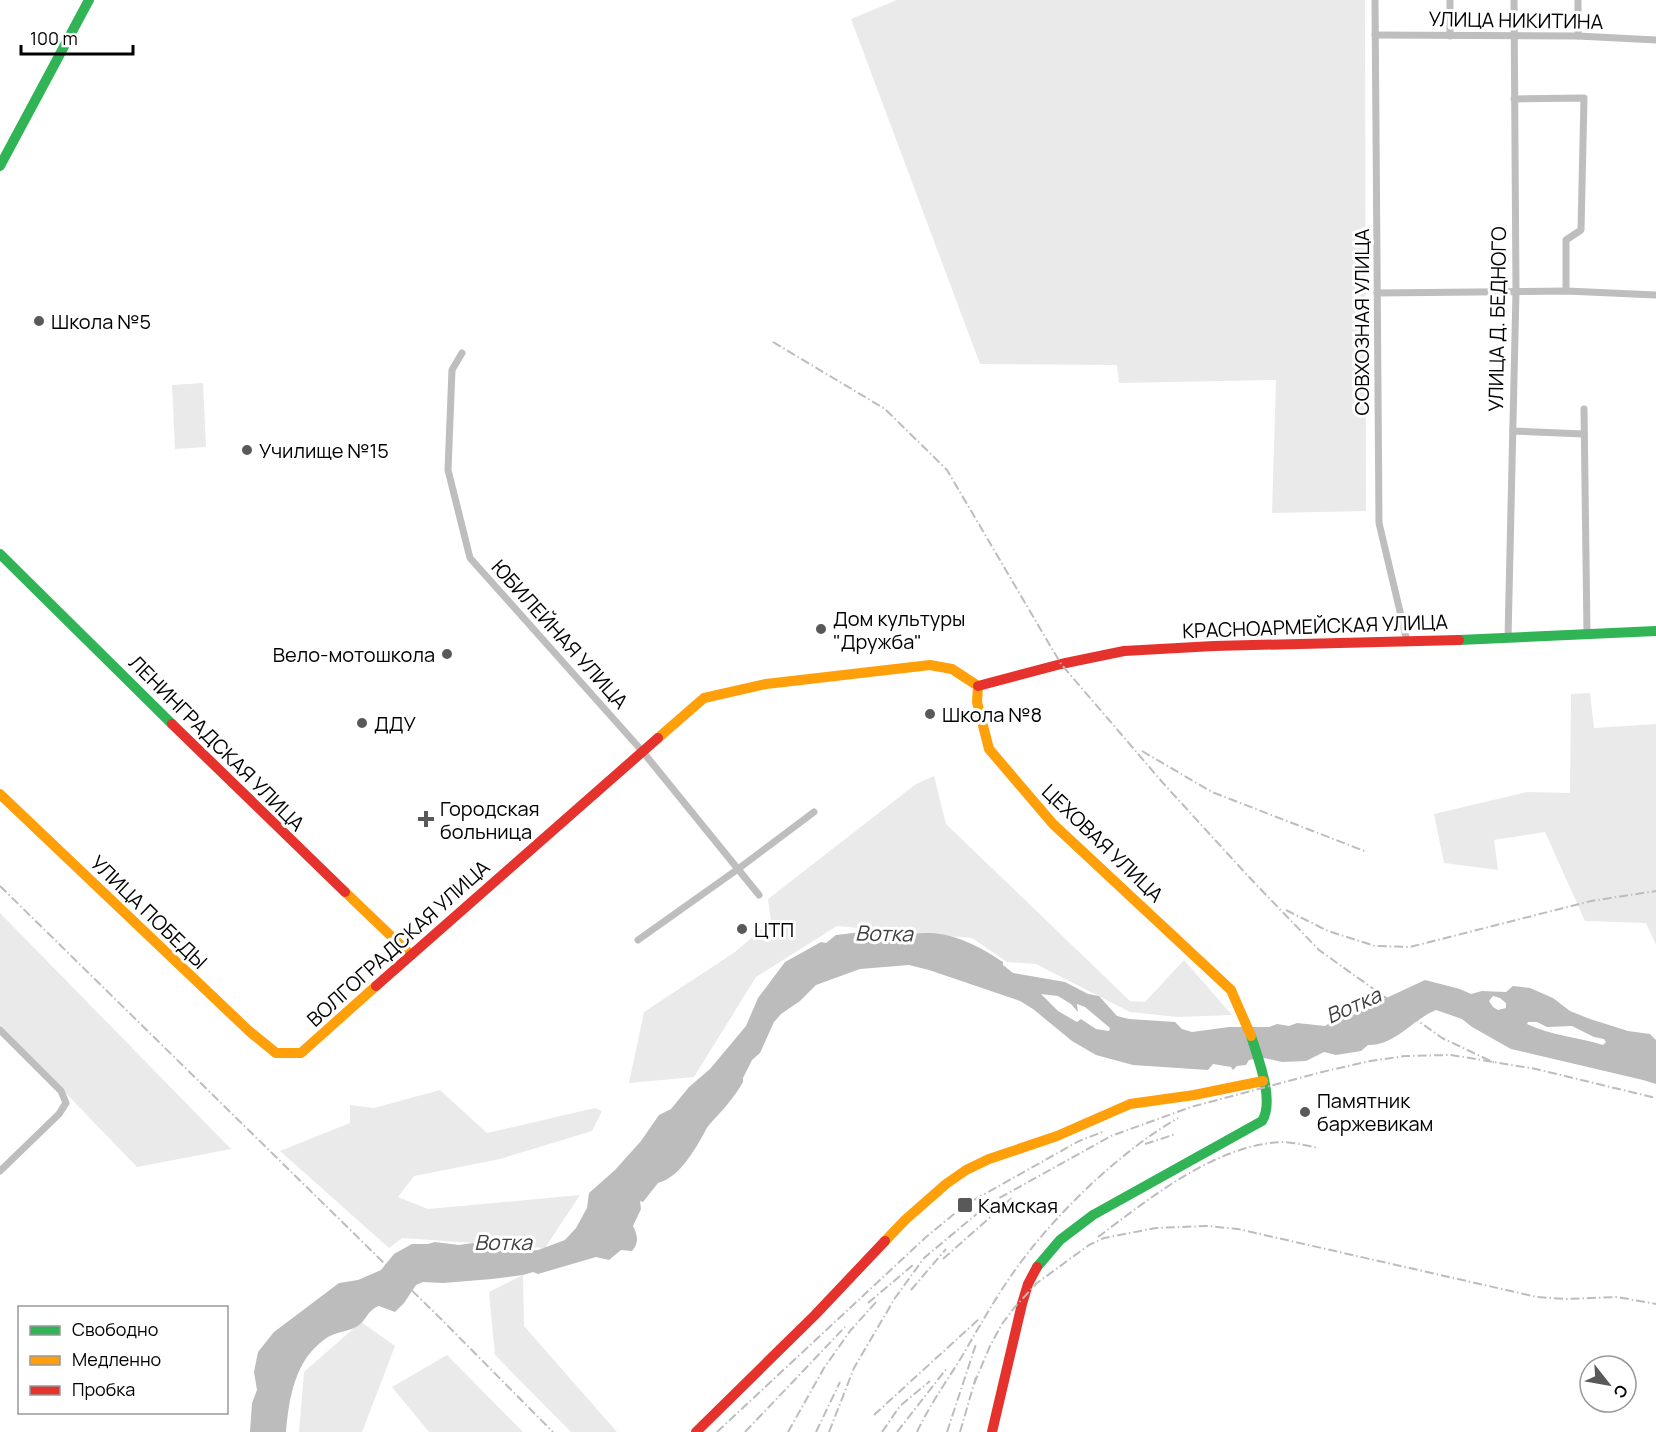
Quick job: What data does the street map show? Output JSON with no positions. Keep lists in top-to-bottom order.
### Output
{
  "streets": {
    "main road": [
      "КРАСНОАРМЕЙСКАЯ УЛИЦА",
      "ЛЕНИНГРАДСКАЯ УЛИЦА",
      "ЦЕХОВАЯ УЛИЦА",
      "УЛИЦА ПОБЕДЫ",
      "ВОЛГОГРАДСКАЯ УЛИЦА"
    ],
    "street": [
      "УЛИЦА НИКИТИНА",
      "УЛИЦА Д. БЕДНОГО",
      "СОВХОЗНАЯ УЛИЦА",
      "ЮБИЛЕЙНАЯ УЛИЦА"
    ]
  },
  "crossings": [
    ["УЛИЦА НИКИТИНА", "УЛИЦА Д. БЕДНОГО"],
    ["УЛИЦА НИКИТИНА", "СОВХОЗНАЯ УЛИЦА"],
    ["УЛИЦА Д. БЕДНОГО", "КРАСНОАРМЕЙСКАЯ УЛИЦА"],
    ["СОВХОЗНАЯ УЛИЦА", "КРАСНОАРМЕЙСКАЯ УЛИЦА"],
    ["КРАСНОАРМЕЙСКАЯ УЛИЦА", "ЦЕХОВАЯ УЛИЦА"],
    ["КРАСНОАРМЕЙСКАЯ УЛИЦА", "ВОЛГОГРАДСКАЯ УЛИЦА"],
    ["ЮБИЛЕЙНАЯ УЛИЦА", "ВОЛГОГРАДСКАЯ УЛИЦА"],
    ["ЛЕНИНГРАДСКАЯ УЛИЦА", "ВОЛГОГРАДСКАЯ УЛИЦА"],
    ["ЦЕХОВАЯ УЛИЦА", "ВОЛГОГРАДСКАЯ УЛИЦА"],
    ["УЛИЦА ПОБЕДЫ", "ВОЛГОГРАДСКАЯ УЛИЦА"]
  ],
  "water": ["Вотка"],
  "places": {
    "other": [
      "Школа №5",
      "Училище №15",
      "Дом культуры \"Дружба\"",
      "Вело-мотошкола",
      "Школа №8",
      "ДДУ",
      "ЦТП",
      "Памятник баржевикам"
    ],
    "health": ["Городская больница"],
    "transit": ["Камская"]
  },
  "legend": ["Свободно", "Медленно", "Пробка"],
  "scale_bar": "100 m",
  "north": "bottom right"
}
